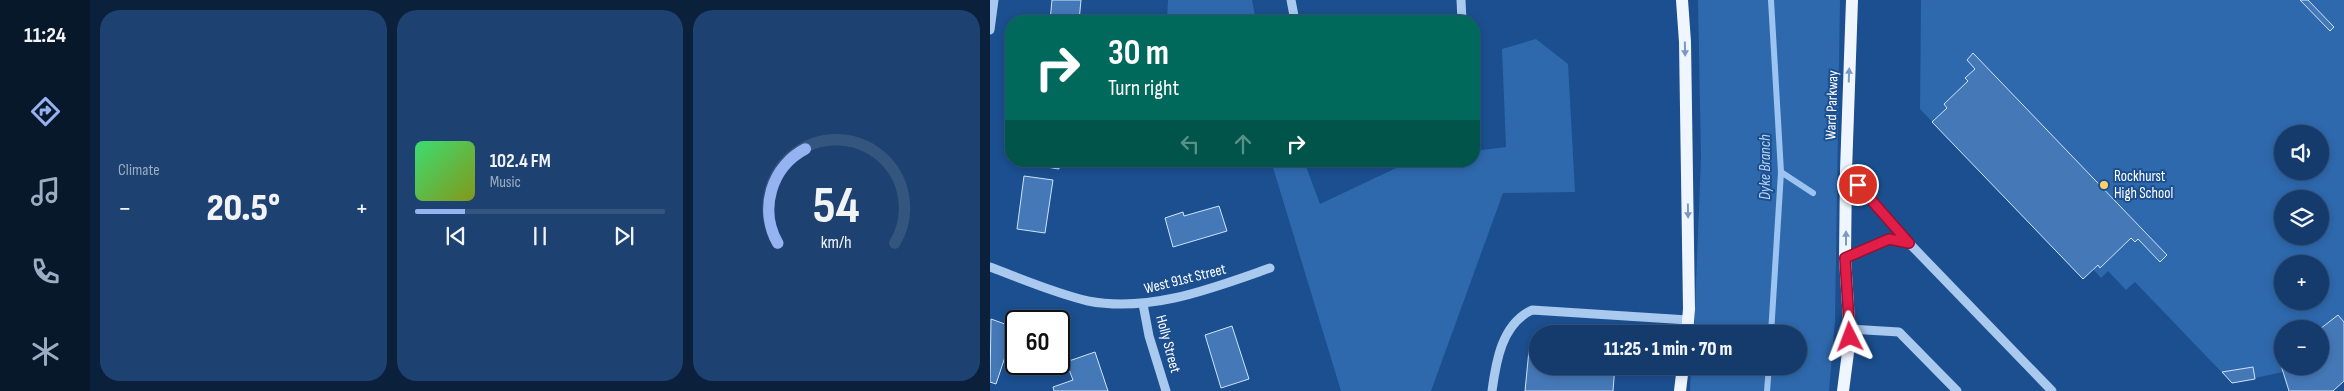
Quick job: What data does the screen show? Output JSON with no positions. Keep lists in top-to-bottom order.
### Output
{
  "streets": {
    "main road": ["Ward Parkway"],
    "street": ["West 91st Street", "Holly Street"]
  },
  "crossings": [
    ["West 91st Street", "Holly Street"]
  ],
  "one_way": ["Ward Parkway"],
  "water": ["Dyke Branch"],
  "places": ["Rockhurst High School"],
  "page": {
    "tabs": "11:24",
    "tile": "Climate",
    "turn": ["30 m", "Turn right"],
    "map_buttons": ["+", "−"],
    "song": ["102.4 FM", "Music"],
    "heat": ["−", "20.5°", "+"],
    "limit": "60",
    "trip": "11:25 · 1 min · 70 m",
    "gauge": ["54", "km/h"]
  }
}
